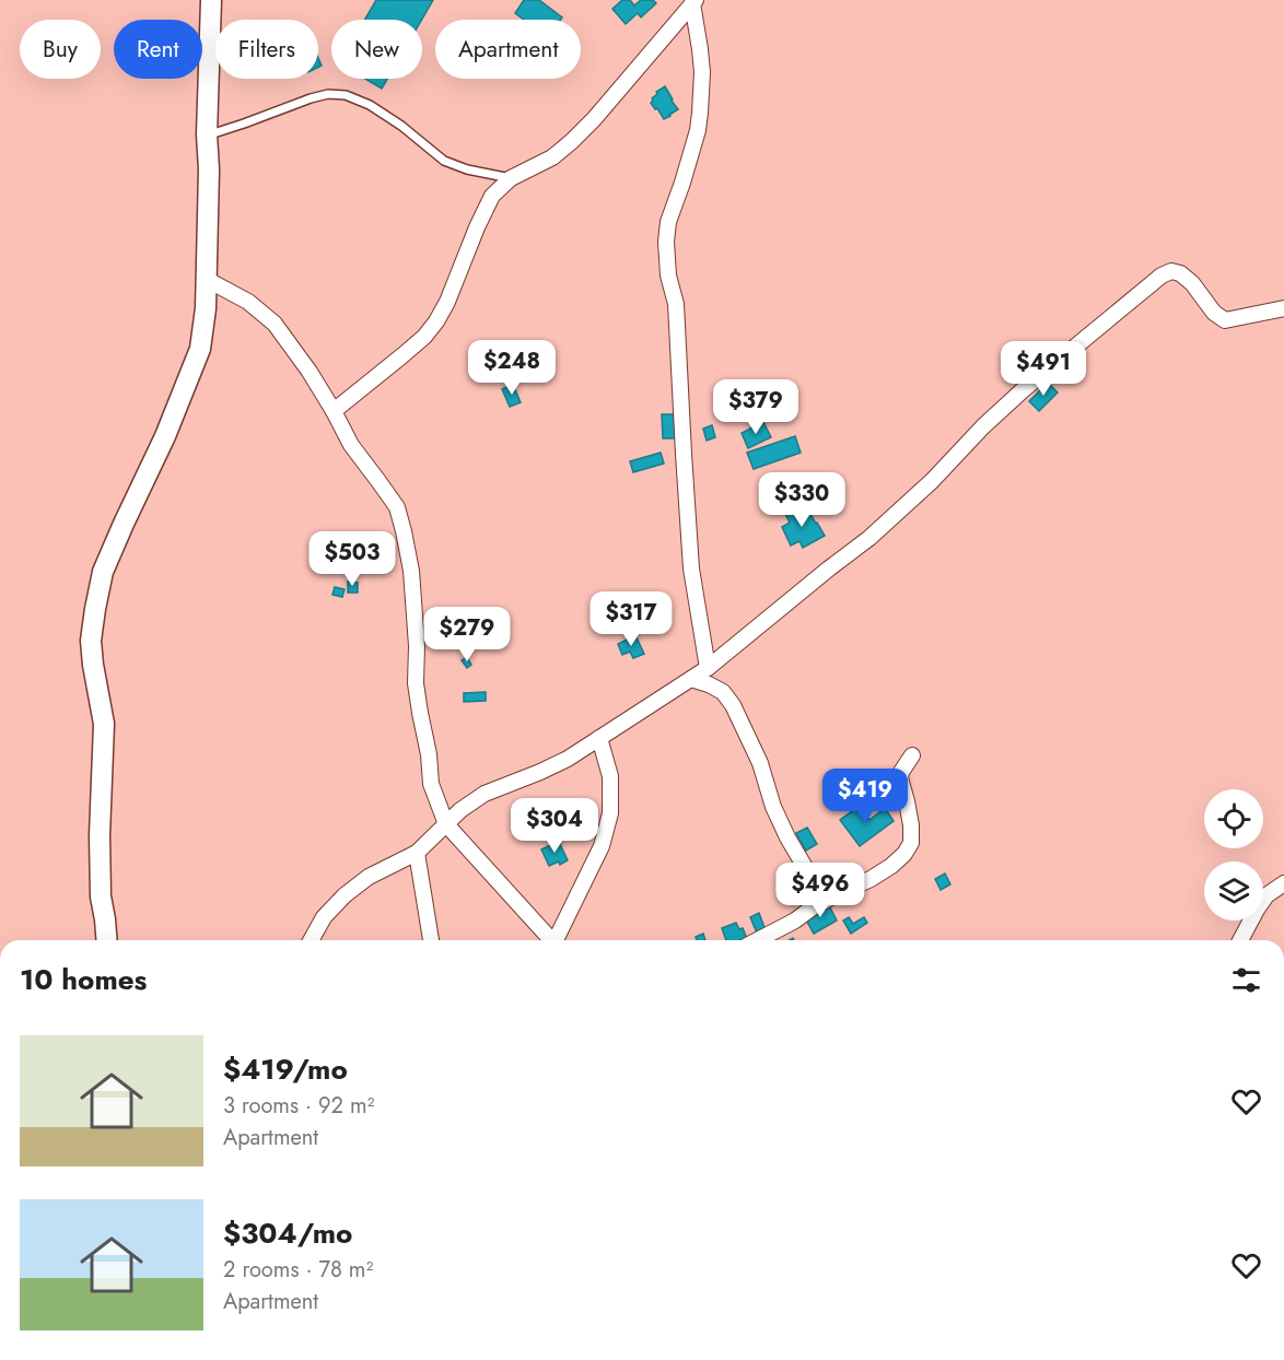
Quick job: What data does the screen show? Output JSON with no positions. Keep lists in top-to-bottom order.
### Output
{
  "page": {
    "chip": [
      "Buy",
      "Rent",
      "Filters",
      "New",
      "Apartment"
    ],
    "price": [
      "$248",
      "$491",
      "$379",
      "$330",
      "$503",
      "$317",
      "$279",
      "$419",
      "$304",
      "$496"
    ],
    "heading": "10 homes",
    "list": [
      {
        "name": "$419/mo",
        "note": "3 rooms · 92 m² · Apartment"
      },
      {
        "name": "$304/mo",
        "note": "2 rooms · 78 m² · Apartment"
      }
    ]
  }
}
